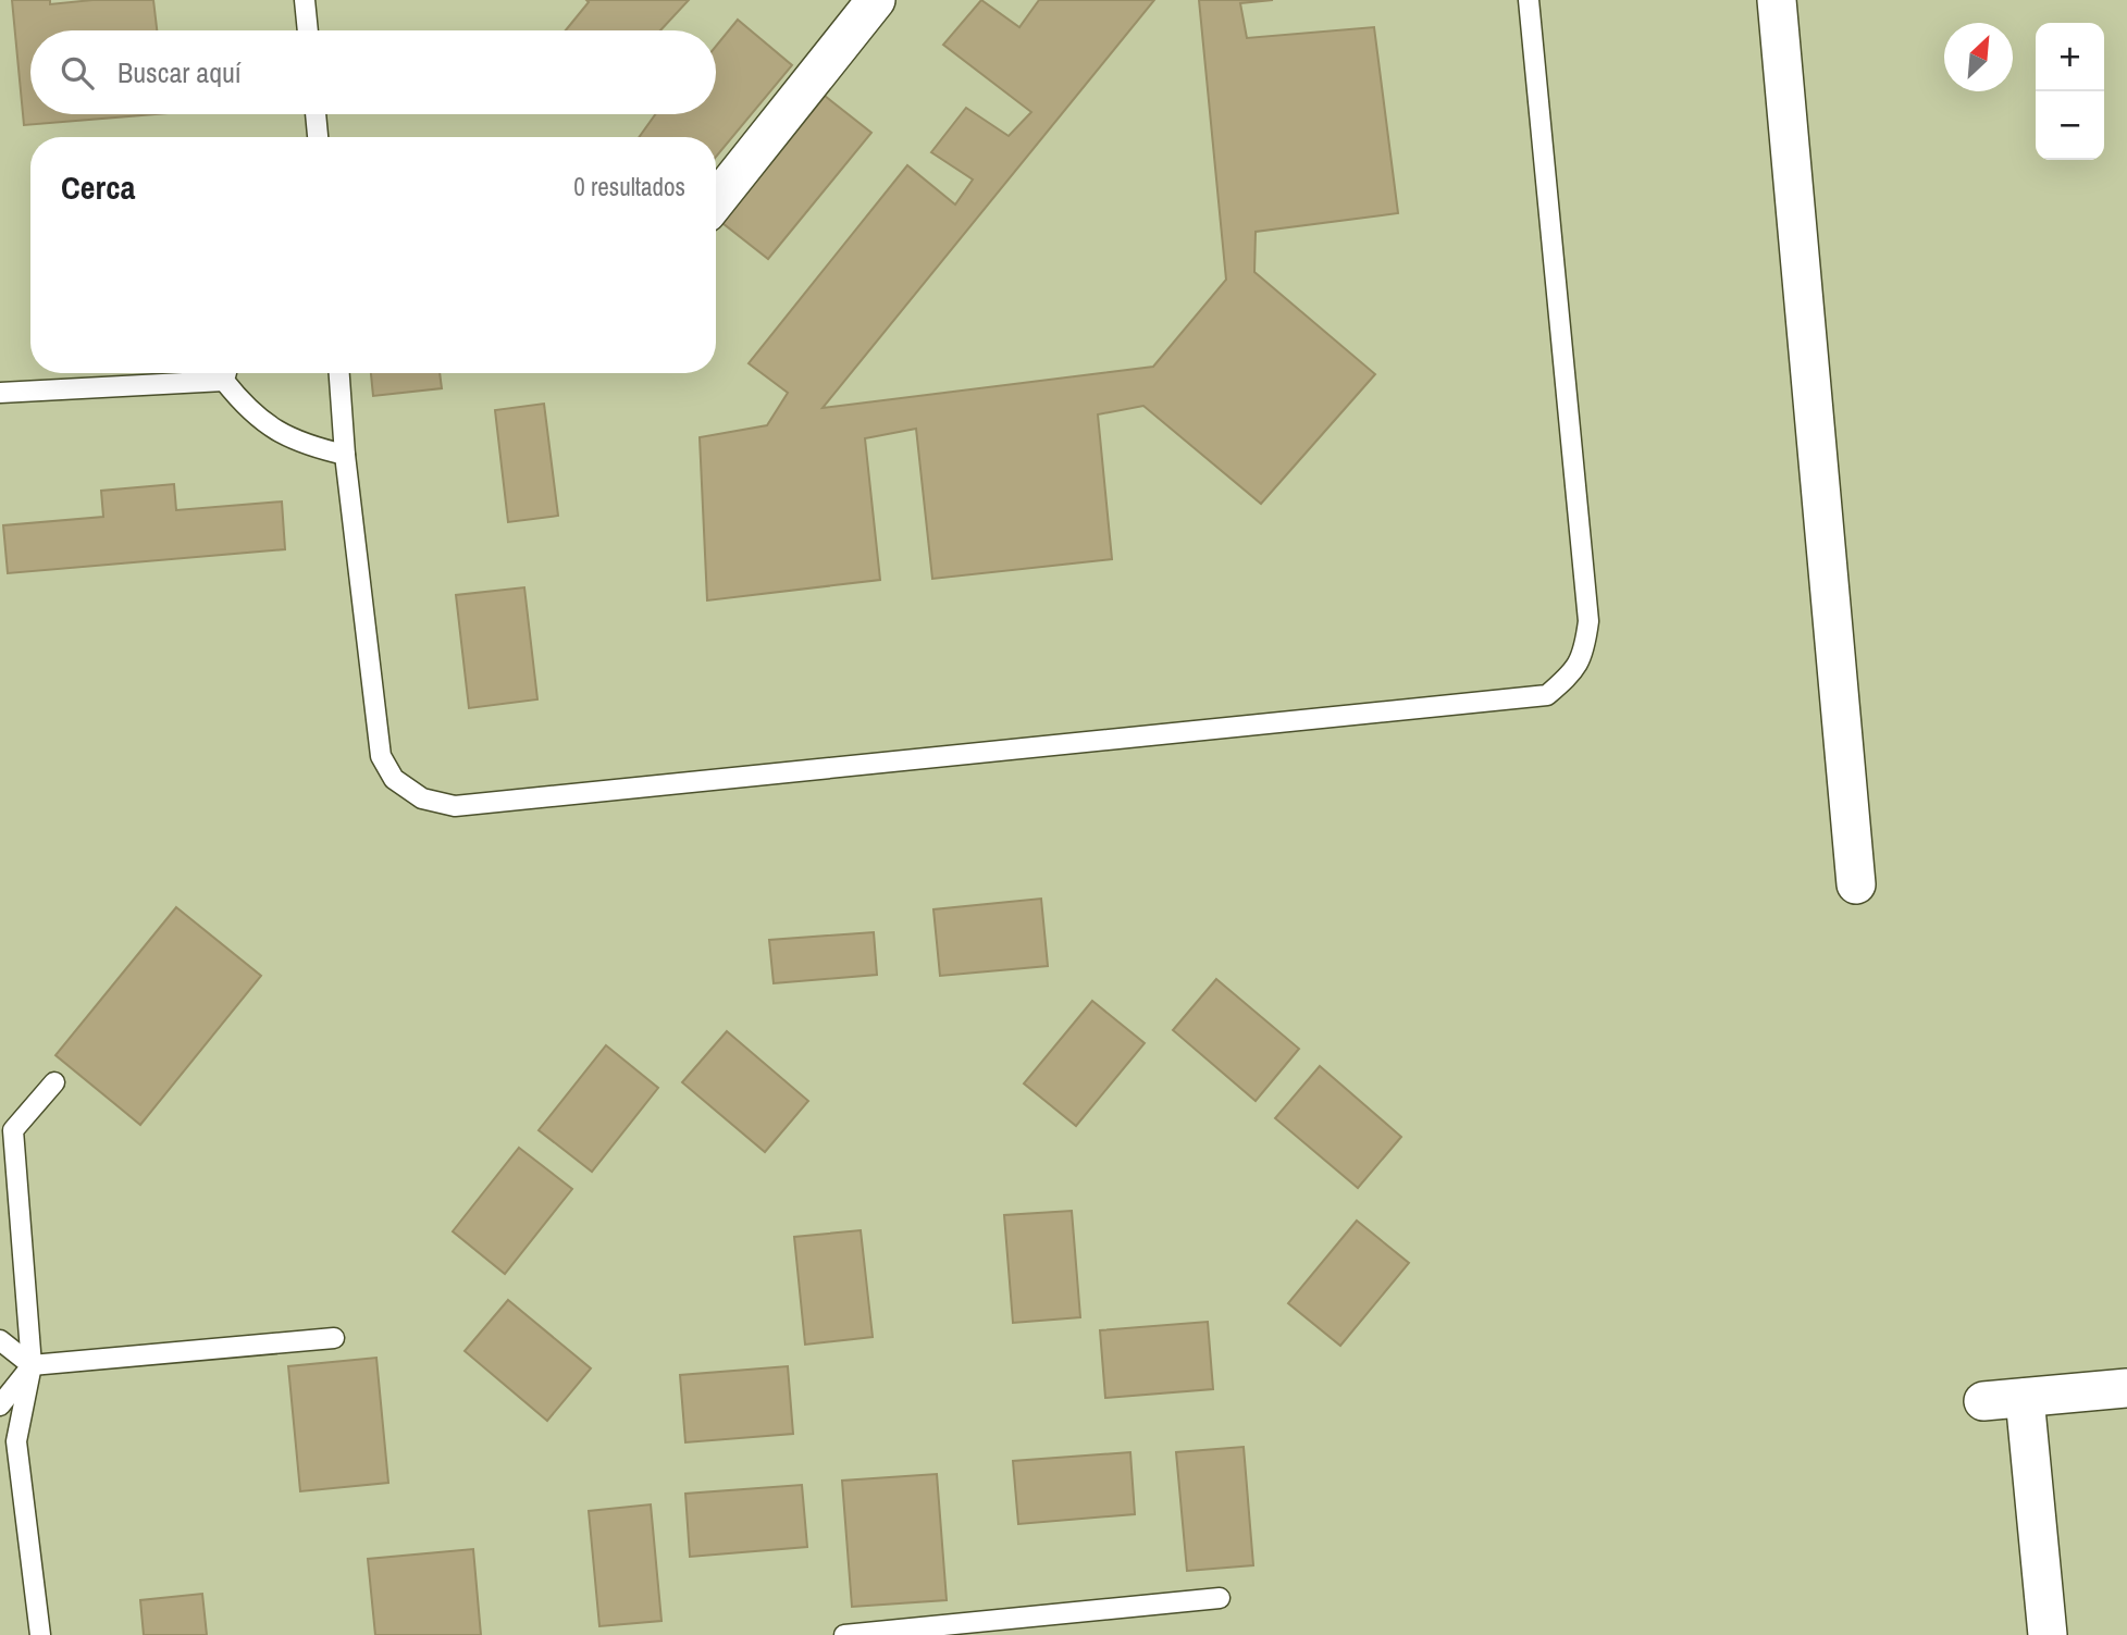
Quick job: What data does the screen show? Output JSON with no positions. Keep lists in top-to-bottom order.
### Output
{
  "north": "top right",
  "page": {
    "map_buttons": ["+", "−"],
    "search": "Buscar aquí",
    "heading": ["Cerca", "0 resultados"]
  }
}
